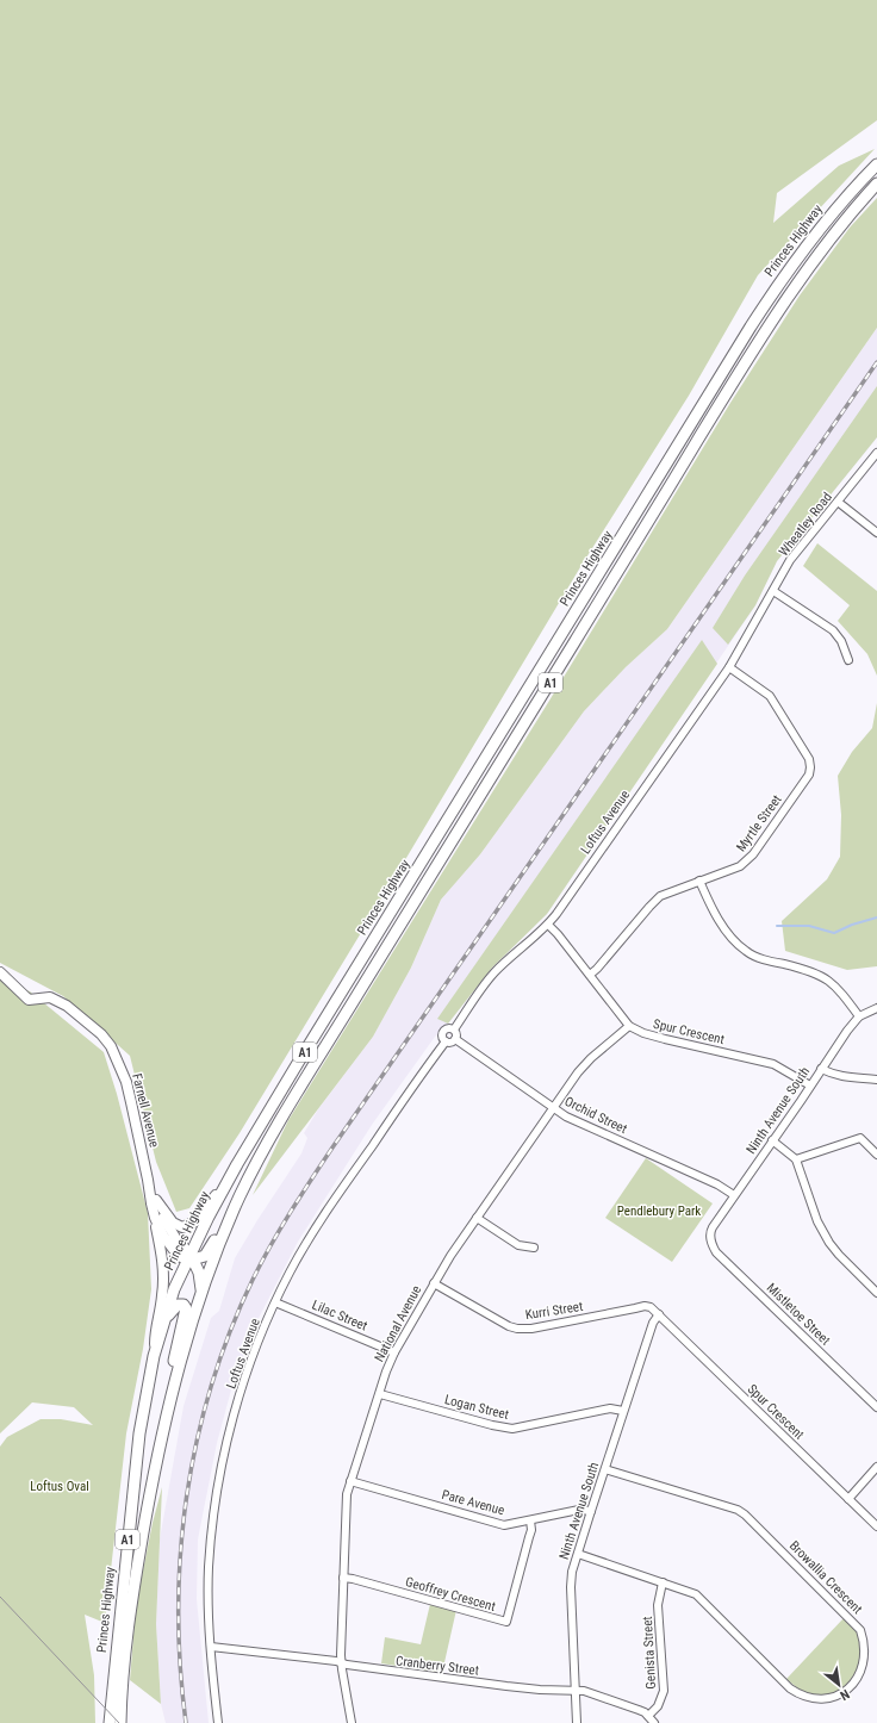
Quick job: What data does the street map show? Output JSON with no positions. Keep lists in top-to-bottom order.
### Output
{
  "streets": {
    "highway": ["Princes Highway", "A1"],
    "main road": ["Farnell Avenue"],
    "street": [
      "Wheatley Road",
      "Loftus Avenue",
      "Myrtle Street",
      "Spur Crescent",
      "Ninth Avenue South",
      "Orchid Street",
      "Kurri Street",
      "Mistletoe Street",
      "Lilac Street",
      "National Avenue",
      "Logan Street",
      "Pare Avenue",
      "Browallia Crescent",
      "Geoffrey Crescent",
      "Genista Street",
      "Cranberry Street"
    ]
  },
  "crossings": [
    ["Princes Highway", "Farnell Avenue"],
    ["Wheatley Road", "Loftus Avenue"],
    ["Loftus Avenue", "Myrtle Street"],
    ["Loftus Avenue", "Spur Crescent"],
    ["Loftus Avenue", "Orchid Street"],
    ["Loftus Avenue", "Lilac Street"],
    ["Loftus Avenue", "Cranberry Street"],
    ["Myrtle Street", "Spur Crescent"],
    ["Spur Crescent", "Ninth Avenue South"],
    ["Spur Crescent", "Kurri Street"],
    ["Spur Crescent", "National Avenue"],
    ["Ninth Avenue South", "Orchid Street"],
    ["Ninth Avenue South", "Kurri Street"],
    ["Ninth Avenue South", "Mistletoe Street"],
    ["Ninth Avenue South", "Logan Street"],
    ["Ninth Avenue South", "Pare Avenue"],
    ["Ninth Avenue South", "Browallia Crescent"],
    ["Ninth Avenue South", "Cranberry Street"],
    ["Orchid Street", "National Avenue"],
    ["Kurri Street", "National Avenue"],
    ["Lilac Street", "National Avenue"],
    ["National Avenue", "Logan Street"],
    ["National Avenue", "Pare Avenue"],
    ["National Avenue", "Geoffrey Crescent"],
    ["National Avenue", "Cranberry Street"],
    ["Pare Avenue", "Geoffrey Crescent"],
    ["Browallia Crescent", "Genista Street"],
    ["Genista Street", "Cranberry Street"]
  ],
  "parks": ["Pendlebury Park", "Loftus Oval"],
  "north": "bottom right"
}
